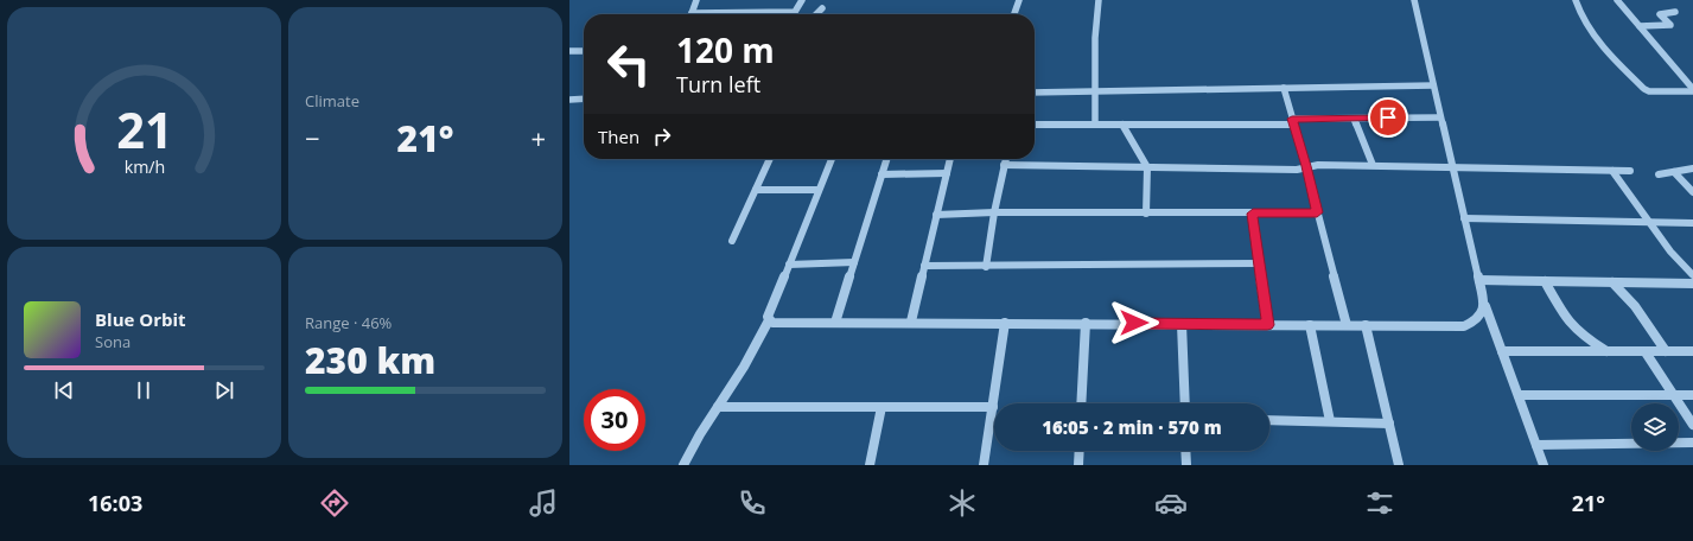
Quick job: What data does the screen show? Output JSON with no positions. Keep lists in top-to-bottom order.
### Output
{
  "page": {
    "tile": [
      "Climate",
      ["Range · 46%", "230 km"]
    ],
    "turn": ["120 m", "Turn left"],
    "then": "Then",
    "heat": ["−", "21°", "+"],
    "song": ["Blue Orbit", "Sona"],
    "limit": "30",
    "trip": "16:05 · 2 min · 570 m",
    "tabs": ["16:03", "21°"],
    "gauge": ["21", "km/h"]
  }
}
